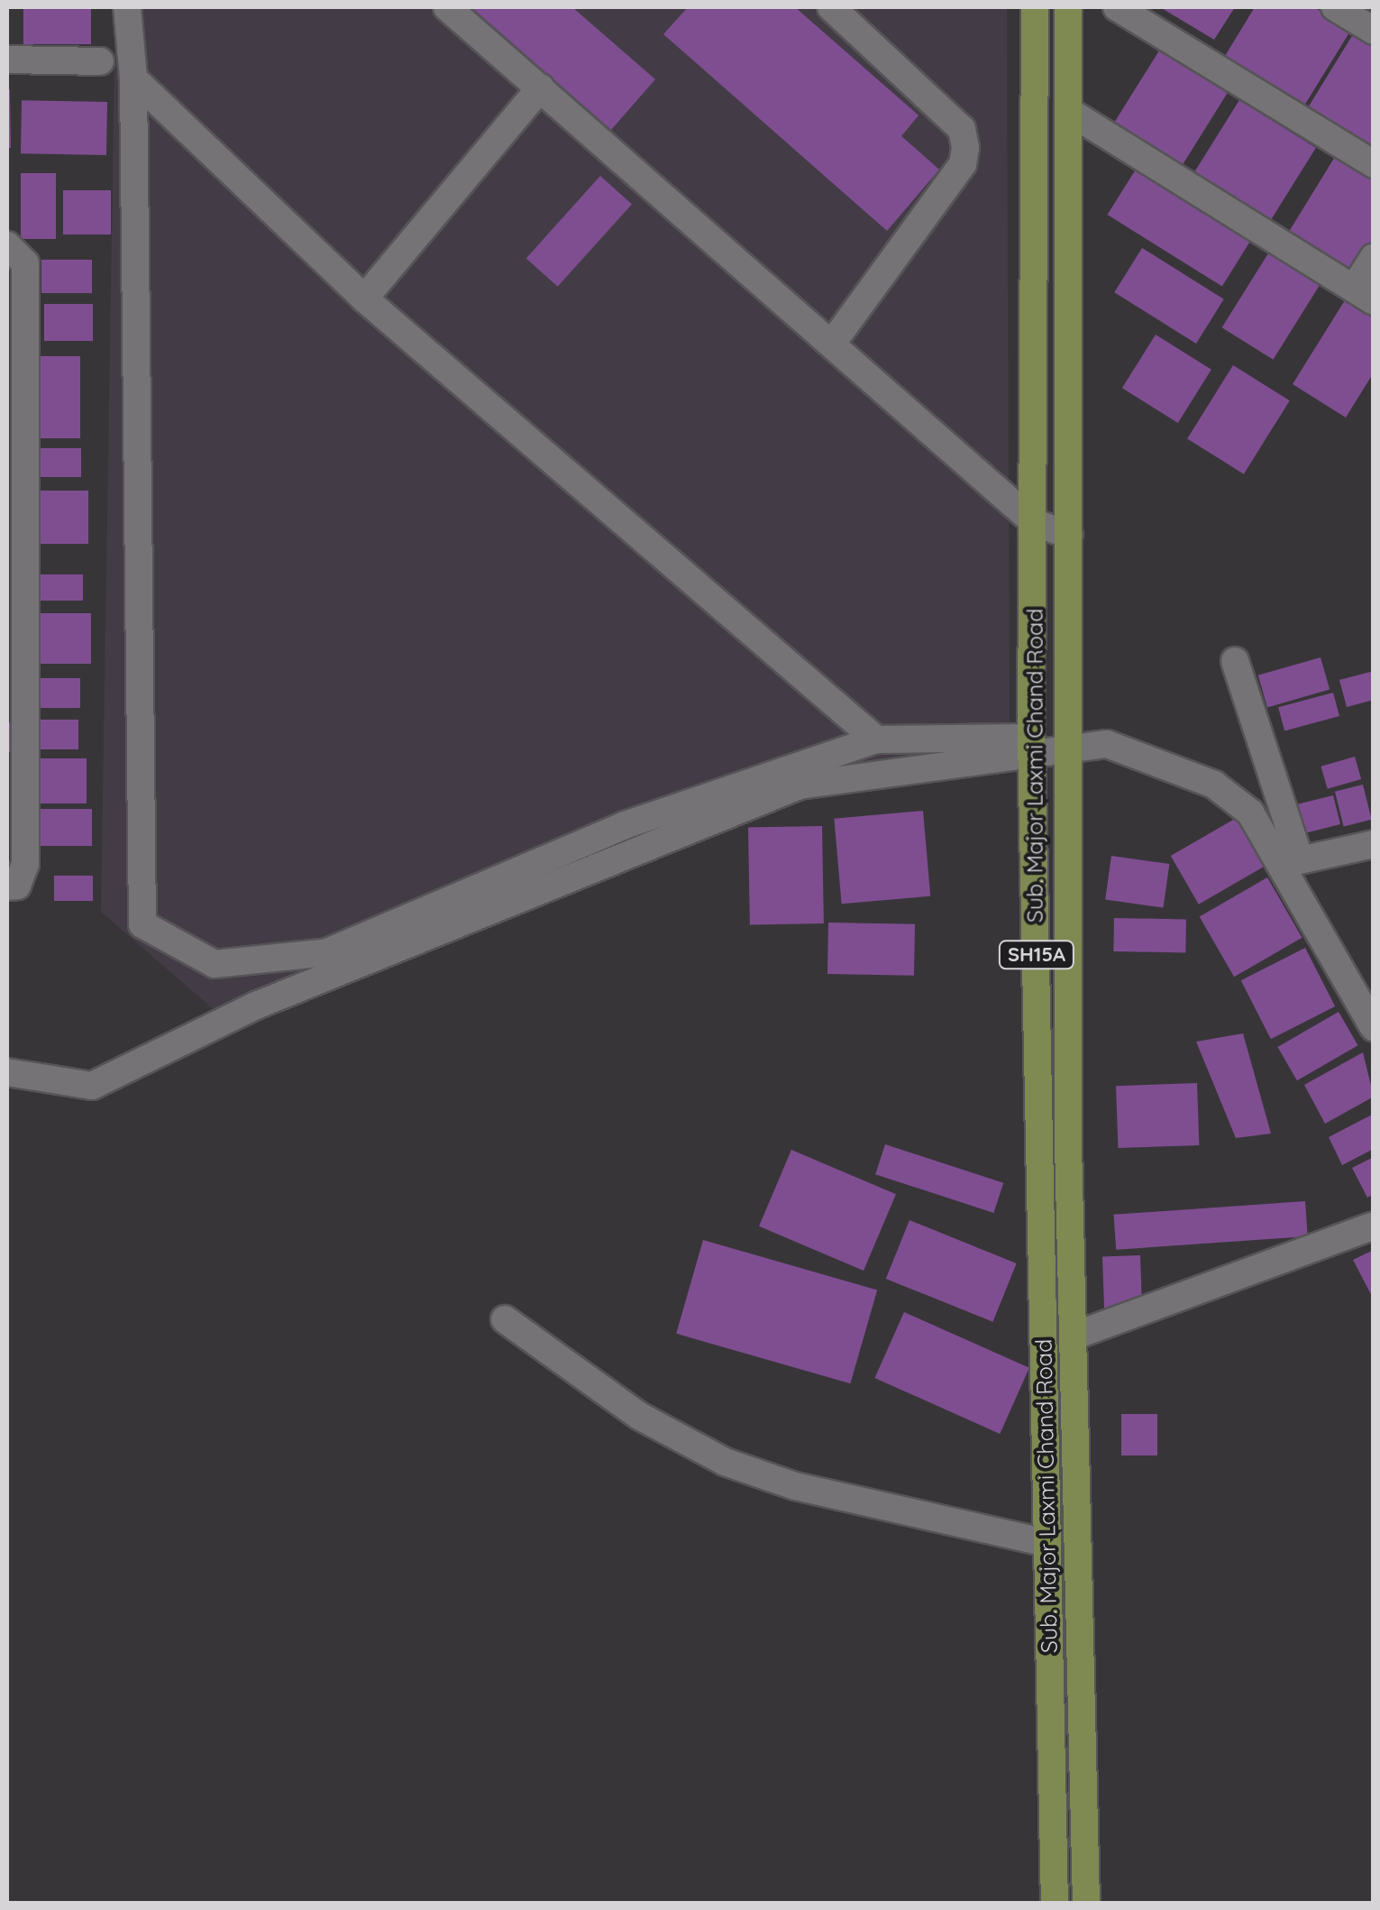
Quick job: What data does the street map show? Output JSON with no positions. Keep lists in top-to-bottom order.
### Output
{
  "streets": {
    "main road": ["Sub. Major Laxmi Chand Road", "SH15A"]
  }
}
